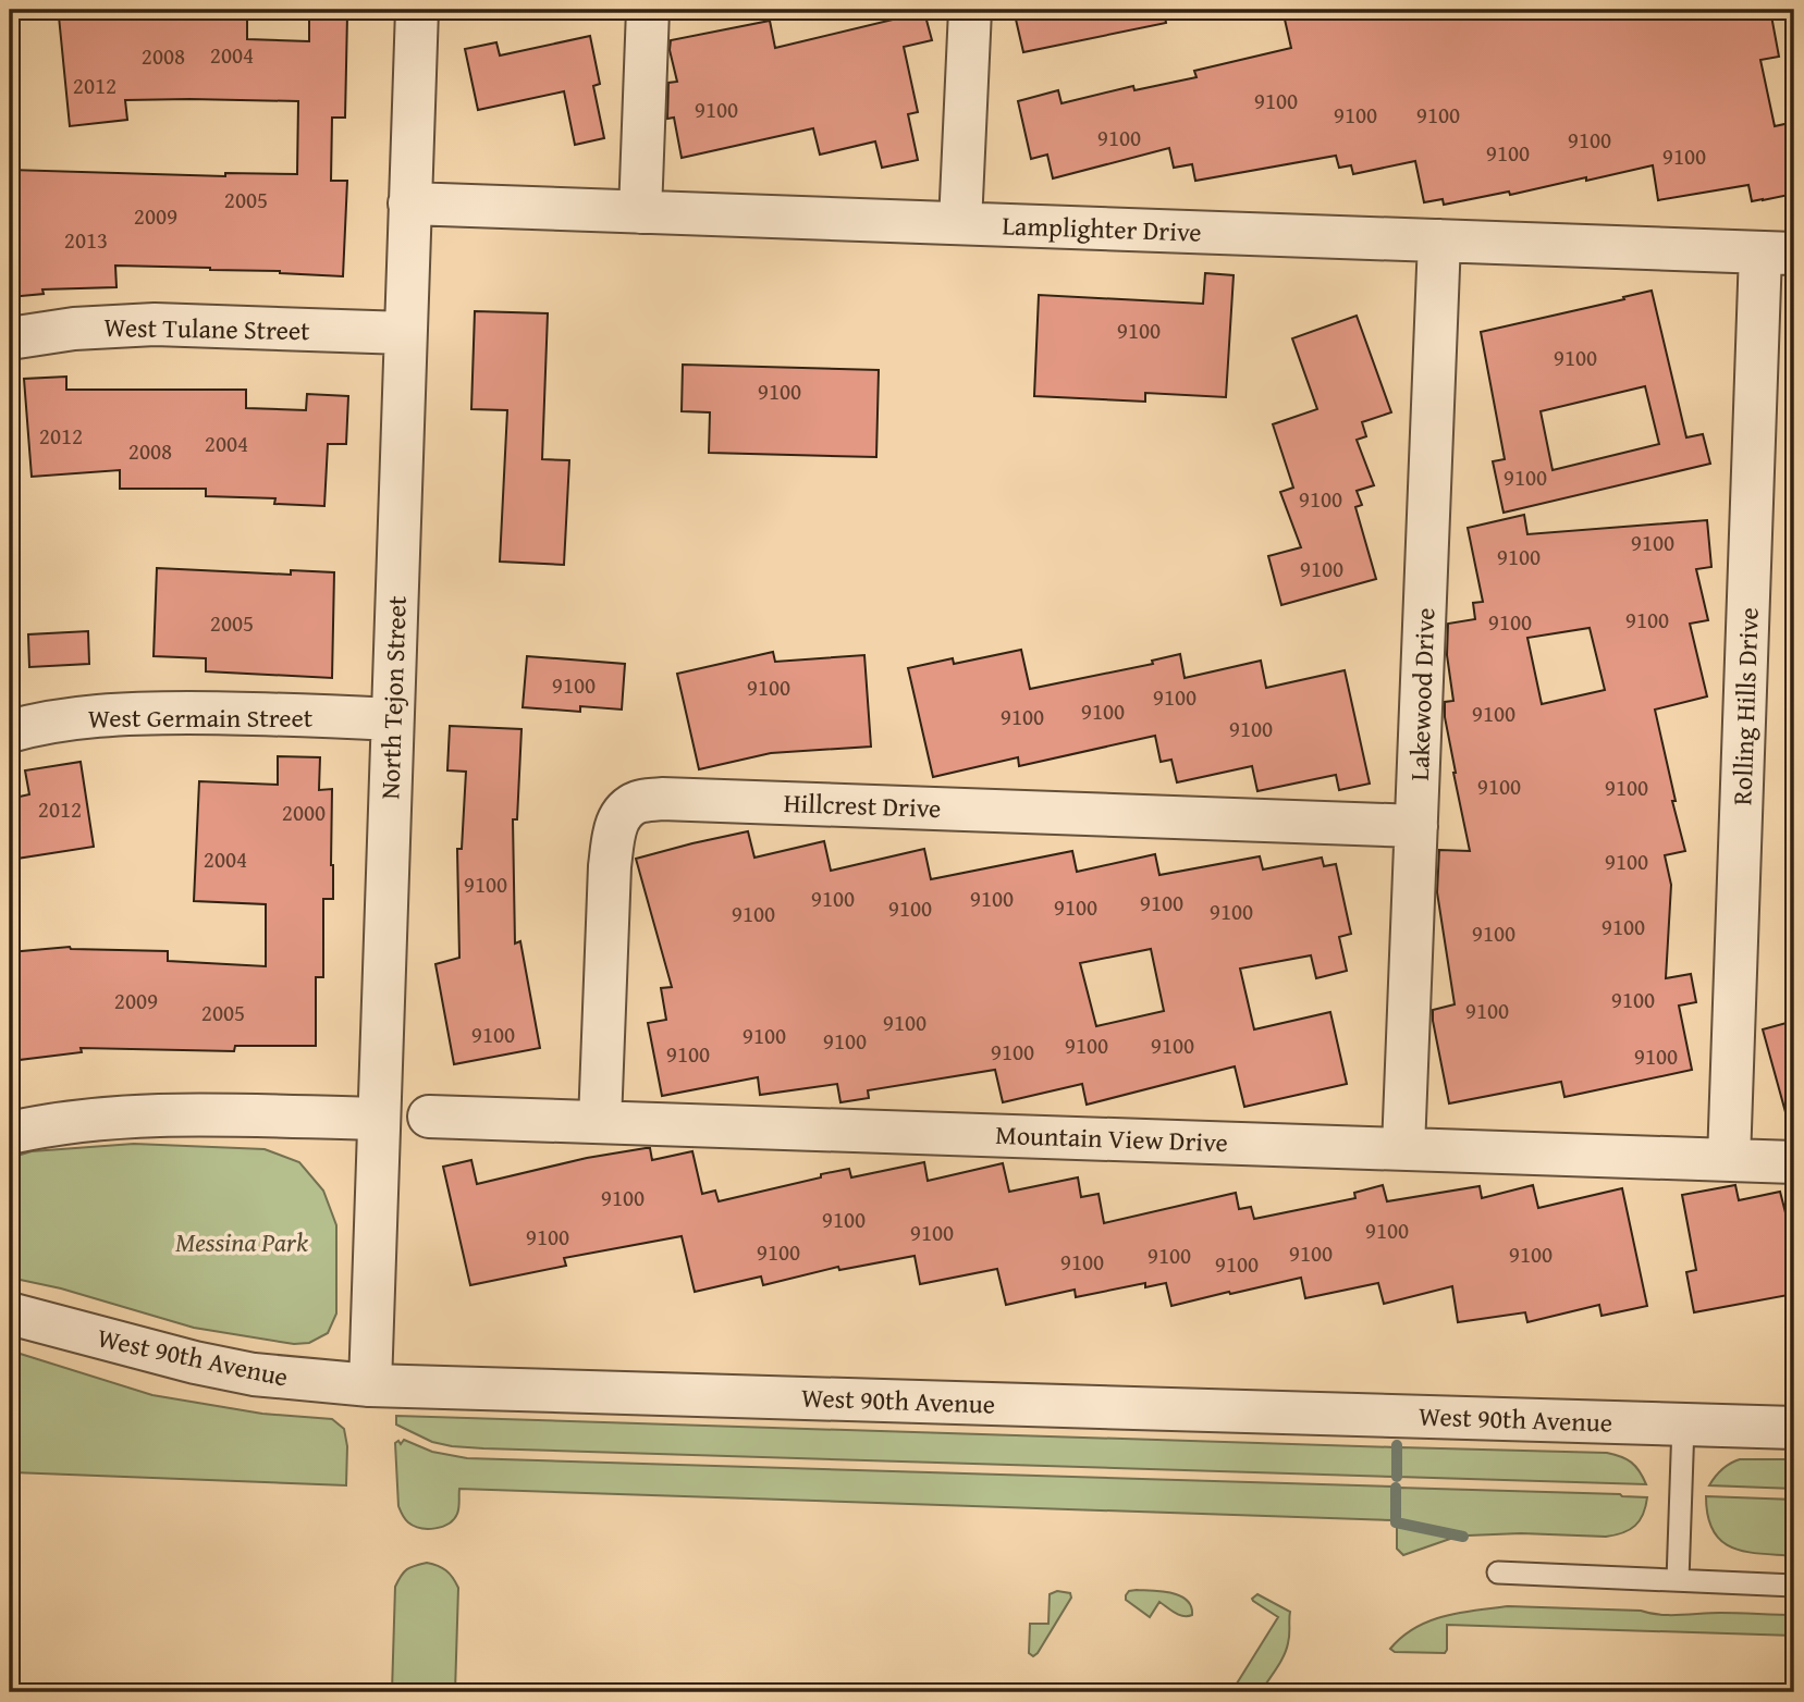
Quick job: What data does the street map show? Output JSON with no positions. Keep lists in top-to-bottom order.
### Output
{
  "streets": {
    "street": [
      "Lamplighter Drive",
      "West Tulane Street",
      "Lakewood Drive",
      "North Tejon Street",
      "Rolling Hills Drive",
      "West Germain Street",
      "Hillcrest Drive",
      "Mountain View Drive",
      "West 90th Avenue"
    ]
  },
  "crossings": [
    ["Lamplighter Drive", "Lakewood Drive"],
    ["Lamplighter Drive", "North Tejon Street"],
    ["Lamplighter Drive", "Rolling Hills Drive"],
    ["West Tulane Street", "North Tejon Street"],
    ["Lakewood Drive", "Hillcrest Drive"],
    ["Lakewood Drive", "Mountain View Drive"],
    ["North Tejon Street", "West Germain Street"],
    ["North Tejon Street", "West 90th Avenue"],
    ["Rolling Hills Drive", "Mountain View Drive"],
    ["Hillcrest Drive", "Mountain View Drive"]
  ],
  "parks": ["Messina Park"],
  "house_numbers": [
    "2004",
    "2008",
    "2012",
    "9100",
    "9100",
    "9100",
    "9100",
    "9100",
    "9100",
    "9100",
    "9100",
    "2005",
    "2009",
    "2013",
    "9100",
    "9100",
    "9100",
    "2012",
    "2004",
    "2008",
    "9100",
    "9100",
    "9100",
    "9100",
    "9100",
    "9100",
    "9100",
    "2005",
    "9100",
    "9100",
    "9100",
    "9100",
    "9100",
    "9100",
    "9100",
    "9100",
    "9100",
    "2012",
    "2000",
    "2004",
    "9100",
    "9100",
    "9100",
    "9100",
    "9100",
    "9100",
    "9100",
    "9100",
    "9100",
    "9100",
    "9100",
    "9100",
    "2009",
    "9100",
    "2005",
    "9100",
    "9100",
    "9100",
    "9100",
    "9100",
    "9100",
    "9100",
    "9100",
    "9100",
    "9100",
    "9100",
    "9100",
    "9100",
    "9100",
    "9100",
    "9100",
    "9100",
    "9100",
    "9100",
    "9100"
  ]
}
